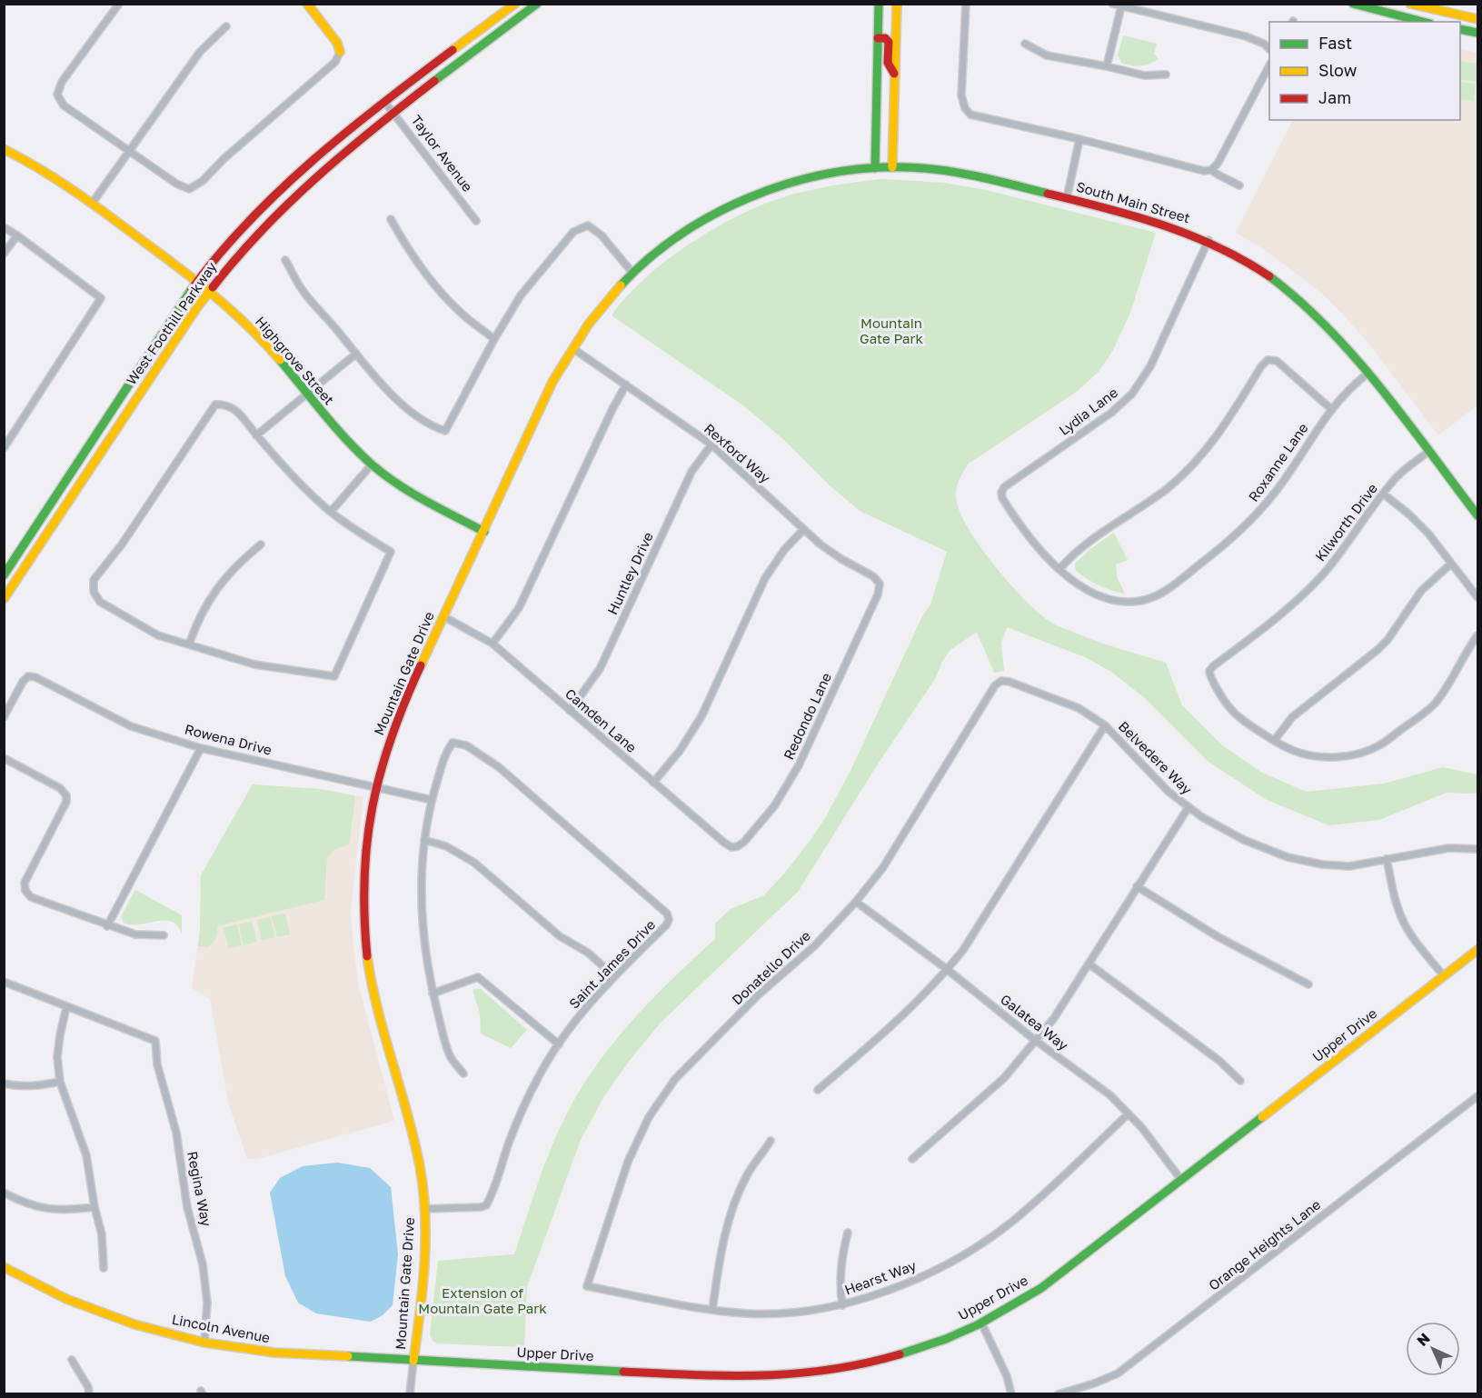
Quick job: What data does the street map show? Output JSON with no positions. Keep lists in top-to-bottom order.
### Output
{
  "streets": {
    "main road": [
      "South Main Street",
      "West Foothill Parkway",
      "Highgrove Street",
      "Mountain Gate Drive",
      "Upper Drive",
      "Lincoln Avenue"
    ],
    "street": [
      "Taylor Avenue",
      "Lydia Lane",
      "Rexford Way",
      "Roxanne Lane",
      "Kilworth Drive",
      "Huntley Drive",
      "Redondo Lane",
      "Camden Lane",
      "Rowena Drive",
      "Belvedere Way",
      "Saint James Drive",
      "Donatello Drive",
      "Galatea Way",
      "Regina Way",
      "Orange Heights Lane",
      "Hearst Way"
    ]
  },
  "crossings": [
    ["Taylor Avenue", "West Foothill Parkway"],
    ["South Main Street", "Lydia Lane"],
    ["South Main Street", "Roxanne Lane"],
    ["South Main Street", "Kilworth Drive"],
    ["South Main Street", "Mountain Gate Drive"],
    ["West Foothill Parkway", "Highgrove Street"],
    ["Highgrove Street", "Mountain Gate Drive"],
    ["Lydia Lane", "Roxanne Lane"],
    ["Rexford Way", "Huntley Drive"],
    ["Rexford Way", "Mountain Gate Drive"],
    ["Rexford Way", "Redondo Lane"],
    ["Huntley Drive", "Camden Lane"],
    ["Mountain Gate Drive", "Camden Lane"],
    ["Mountain Gate Drive", "Rowena Drive"],
    ["Mountain Gate Drive", "Saint James Drive"],
    ["Mountain Gate Drive", "Upper Drive"],
    ["Mountain Gate Drive", "Lincoln Avenue"],
    ["Redondo Lane", "Camden Lane"],
    ["Rowena Drive", "Saint James Drive"],
    ["Belvedere Way", "Donatello Drive"],
    ["Donatello Drive", "Galatea Way"],
    ["Donatello Drive", "Hearst Way"],
    ["Galatea Way", "Upper Drive"],
    ["Galatea Way", "Hearst Way"],
    ["Upper Drive", "Lincoln Avenue"],
    ["Regina Way", "Lincoln Avenue"]
  ],
  "parks": ["Mountain Gate Park", "Extension of Mountain Gate Park"],
  "legend": ["Fast", "Slow", "Jam"],
  "north": "top left"
}
